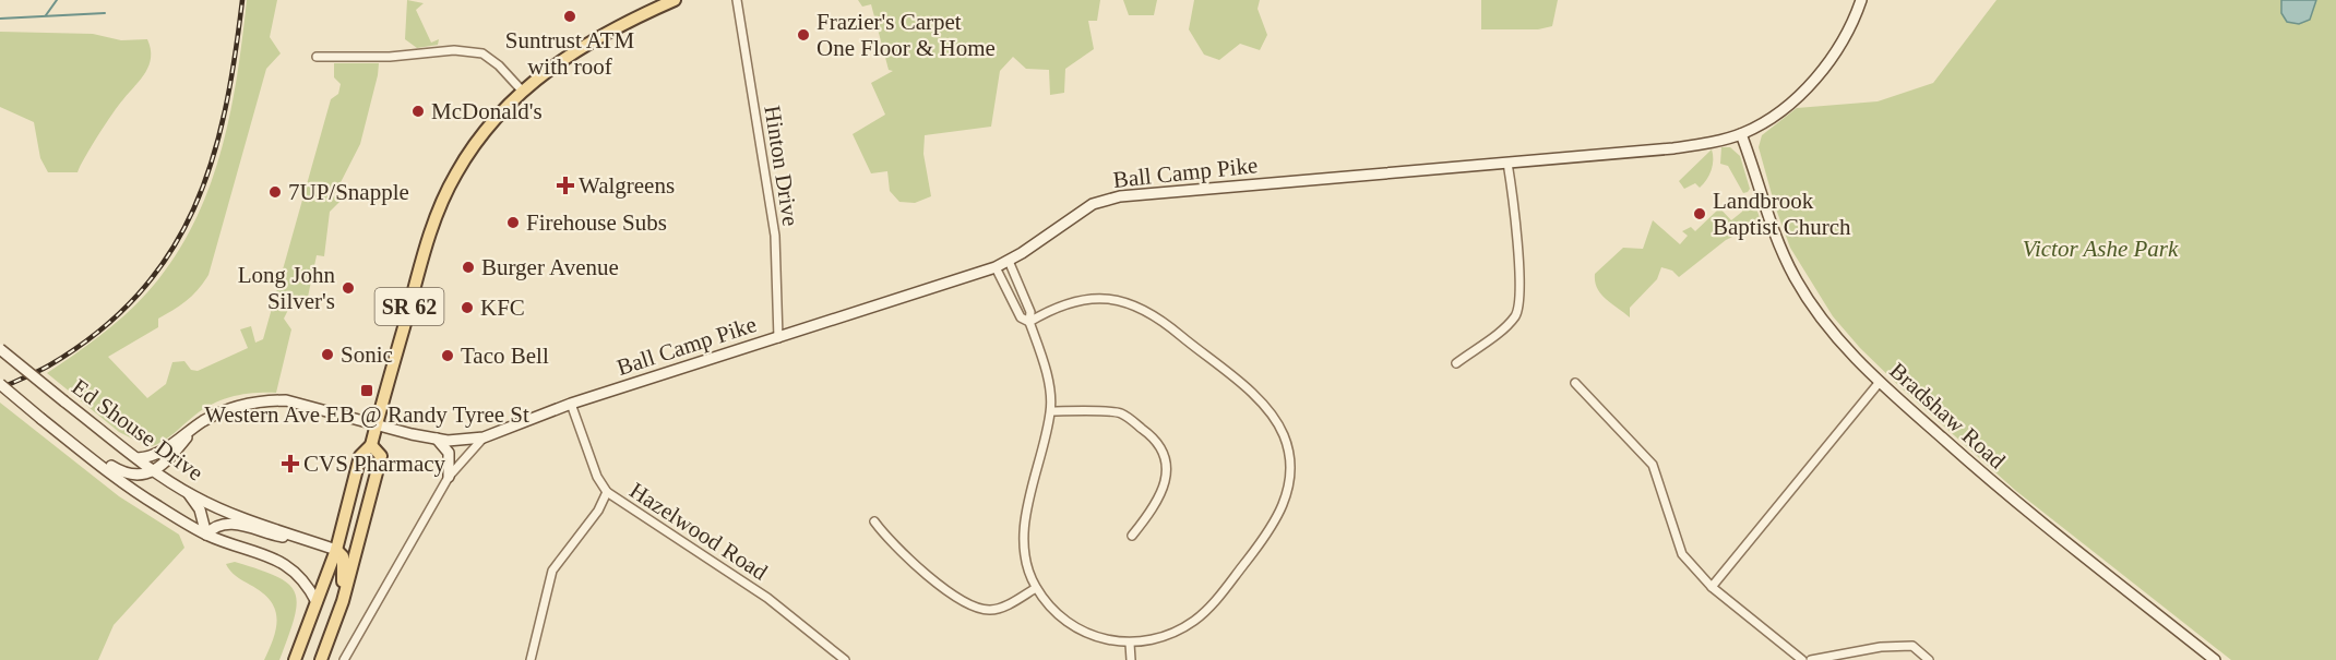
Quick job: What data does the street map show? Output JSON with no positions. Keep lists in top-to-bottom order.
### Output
{
  "streets": {
    "main road": ["SR 62"],
    "street": [
      "Hinton Drive",
      "Ball Camp Pike",
      "Bradshaw Road",
      "Ed Shouse Drive",
      "Hazelwood Road"
    ]
  },
  "crossings": [
    ["Hinton Drive", "Ball Camp Pike"],
    ["Ball Camp Pike", "Bradshaw Road"],
    ["Ball Camp Pike", "Hazelwood Road"],
    ["SR 62", "Ed Shouse Drive"]
  ],
  "parks": ["Victor Ashe Park"],
  "places": {
    "other": [
      "Suntrust ATM with roof",
      "Frazier's Carpet One Floor & Home",
      "McDonald's",
      "7UP/Snapple",
      "Landbrook Baptist Church",
      "Firehouse Subs",
      "Burger Avenue",
      "Long John Silver's",
      "KFC",
      "Sonic",
      "Taco Bell"
    ],
    "health": ["Walgreens", "CVS Pharmacy"],
    "transit": ["Western Ave EB @ Randy Tyree St"]
  }
}
